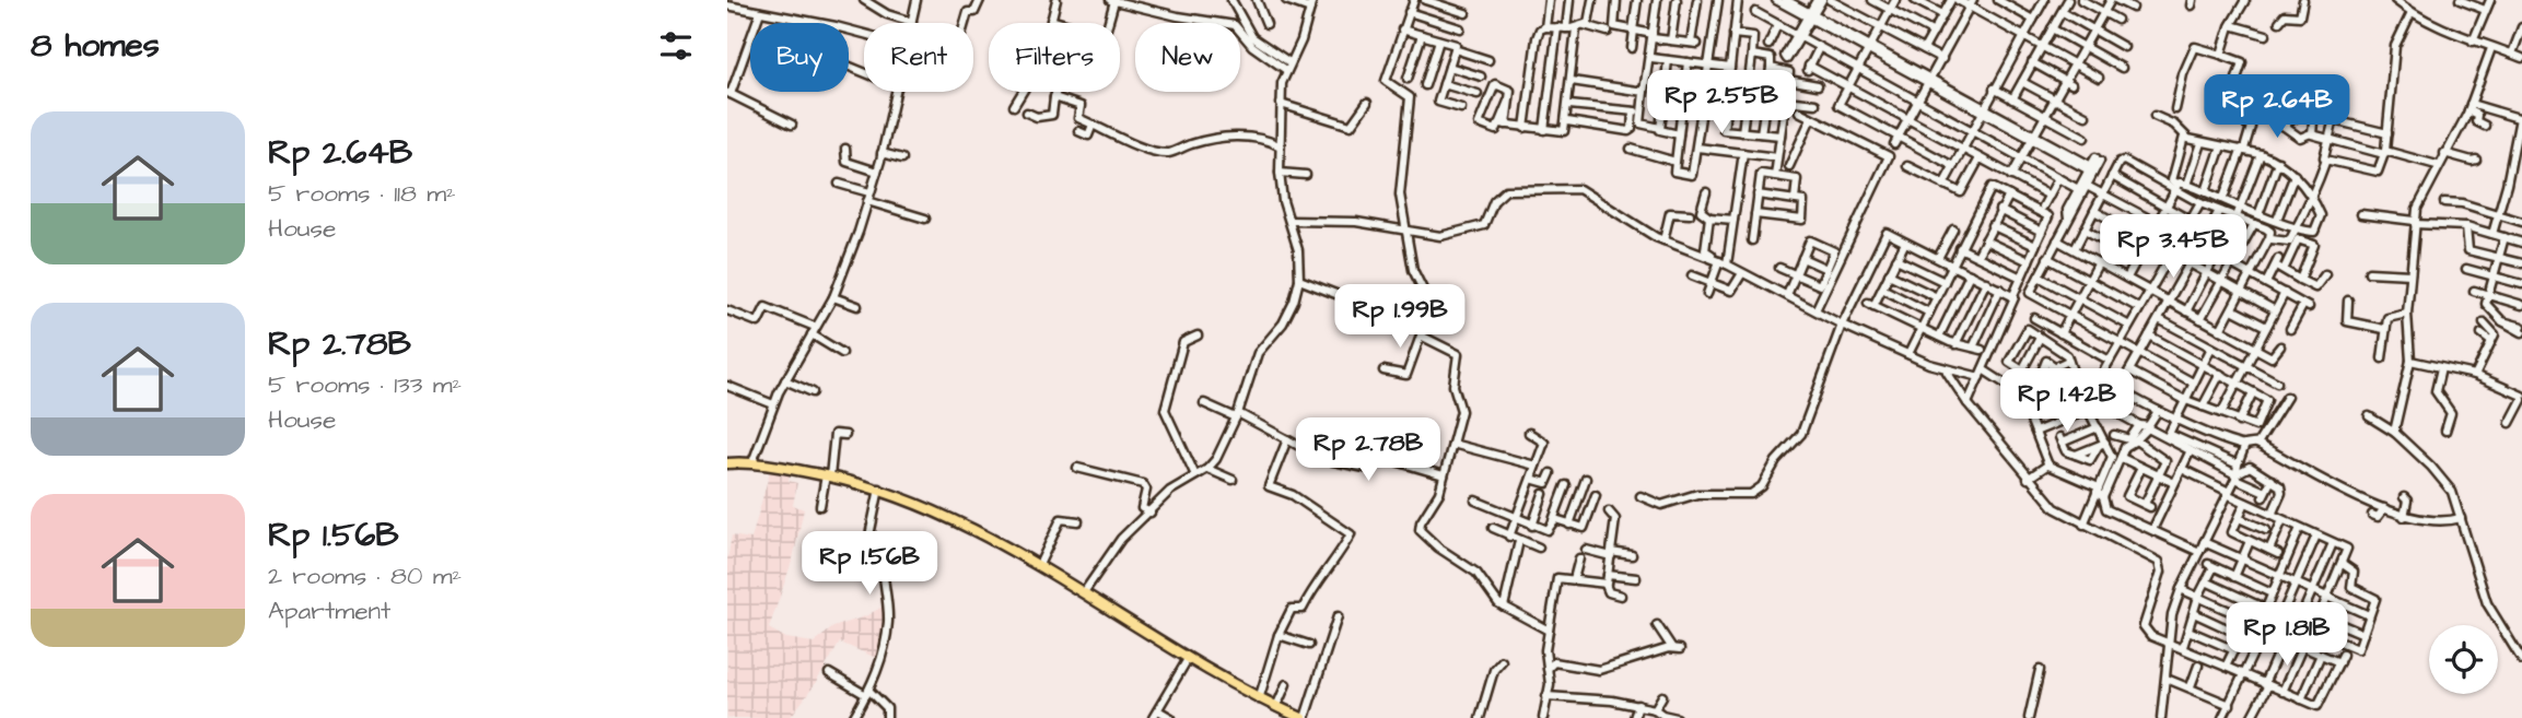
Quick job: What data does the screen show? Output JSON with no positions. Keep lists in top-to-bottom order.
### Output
{
  "page": {
    "heading": "8 homes",
    "chip": [
      "Buy",
      "Rent",
      "Filters",
      "New"
    ],
    "price": [
      "Rp 2.55B",
      "Rp 2.64B",
      "Rp 3.45B",
      "Rp 1.99B",
      "Rp 1.42B",
      "Rp 2.78B",
      "Rp 1.56B",
      "Rp 1.81B"
    ],
    "list": [
      {
        "name": "Rp 2.64B",
        "note": "5 rooms · 118 m² · House"
      },
      {
        "name": "Rp 2.78B",
        "note": "5 rooms · 133 m² · House"
      },
      {
        "name": "Rp 1.56B",
        "note": "2 rooms · 80 m² · Apartment"
      }
    ]
  }
}
